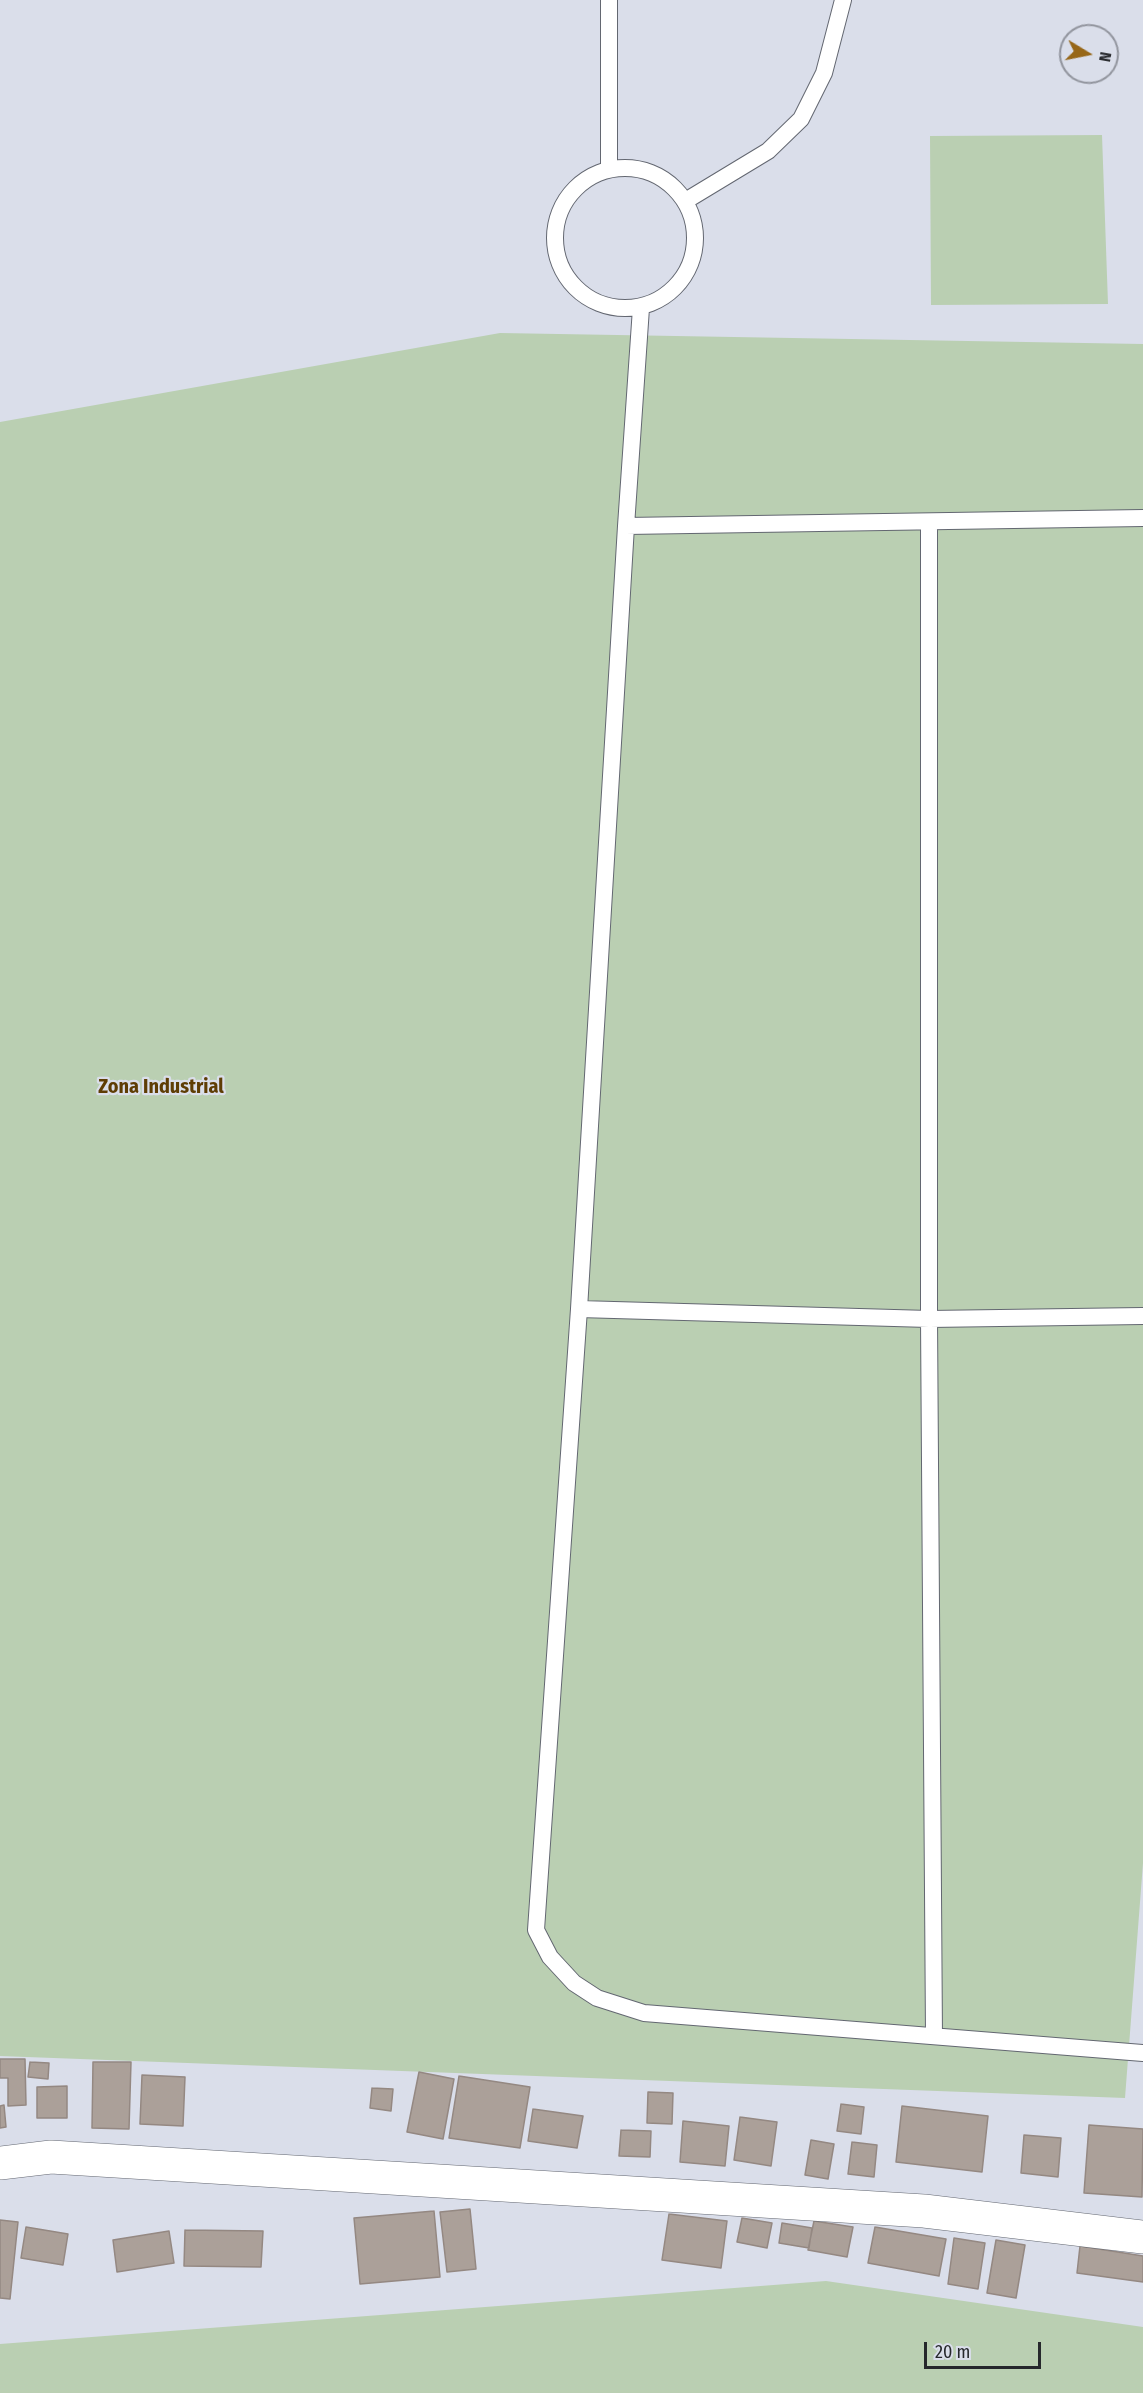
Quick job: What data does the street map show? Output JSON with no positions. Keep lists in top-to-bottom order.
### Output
{
  "districts": ["Zona Industrial"],
  "scale_bar": "20 m",
  "north": "right"
}
